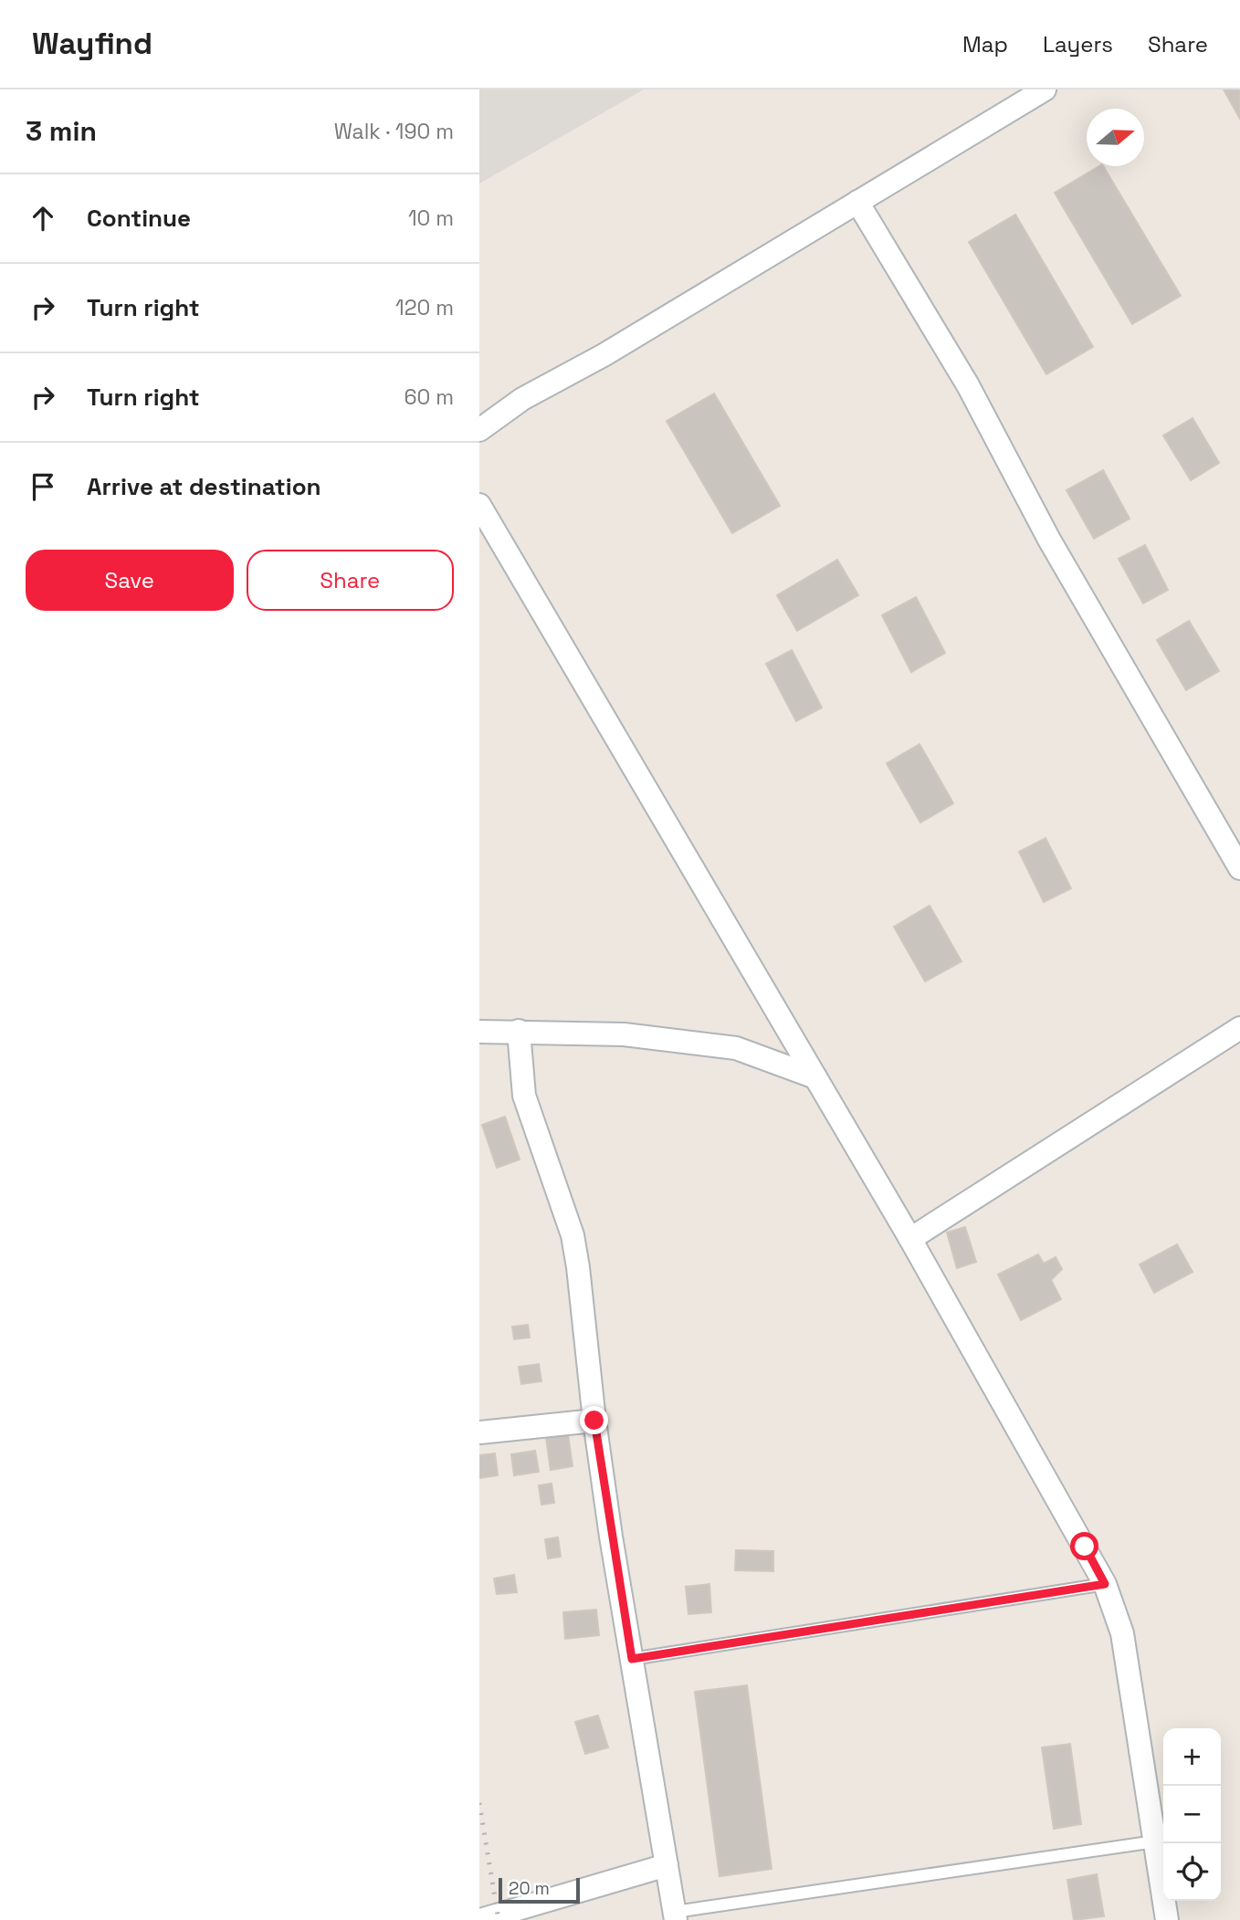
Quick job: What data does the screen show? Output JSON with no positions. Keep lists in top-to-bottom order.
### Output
{
  "scale_bar": "20 m",
  "north": "right",
  "page": {
    "header": "Wayfind",
    "nav": ["Map", "Layers", "Share"],
    "heading": ["3 min", "Walk · 190 m"],
    "list": [
      ["Continue", "10 m"],
      ["Turn right", "120 m"],
      ["Turn right", "60 m"],
      "Arrive at destination"
    ],
    "buttons": ["Save", "Share"],
    "map_buttons": ["+", "−"],
    "scale": "20 m"
  }
}
